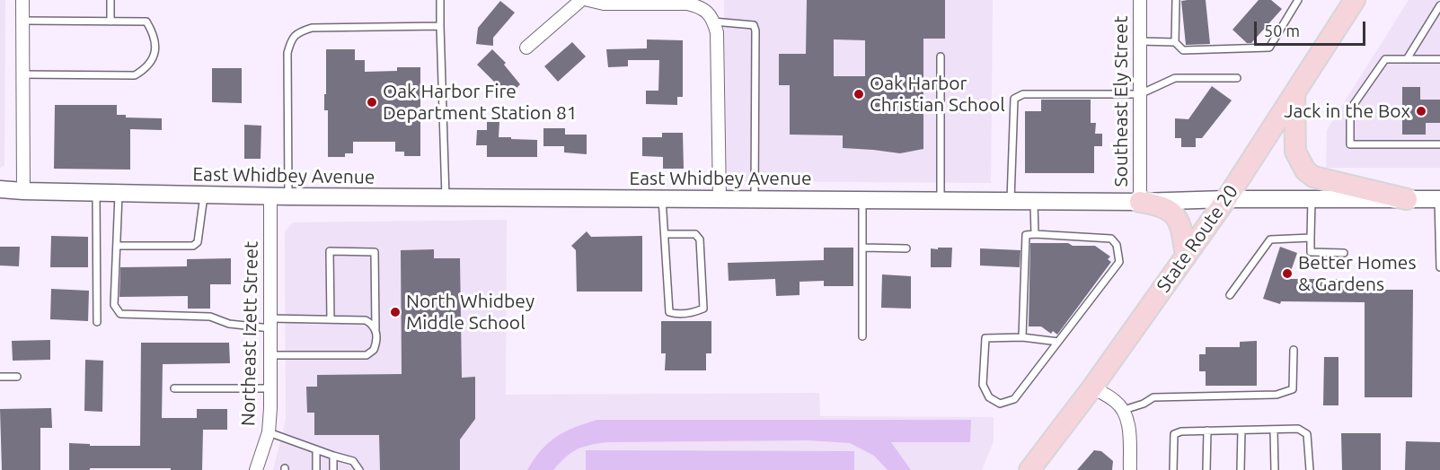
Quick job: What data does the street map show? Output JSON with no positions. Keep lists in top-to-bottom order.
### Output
{
  "streets": {
    "main road": ["State Route 20"],
    "street": ["Southeast Ely Street", "East Whidbey Avenue", "Northeast Izett Street"]
  },
  "crossings": [
    ["Southeast Ely Street", "East Whidbey Avenue"],
    ["East Whidbey Avenue", "State Route 20"],
    ["East Whidbey Avenue", "Northeast Izett Street"]
  ],
  "places": [
    "Oak Harbor Christian School",
    "Oak Harbor Fire Department Station 81",
    "Jack in the Box",
    "Better Homes & Gardens",
    "North Whidbey Middle School"
  ],
  "scale_bar": "50 m"
}
